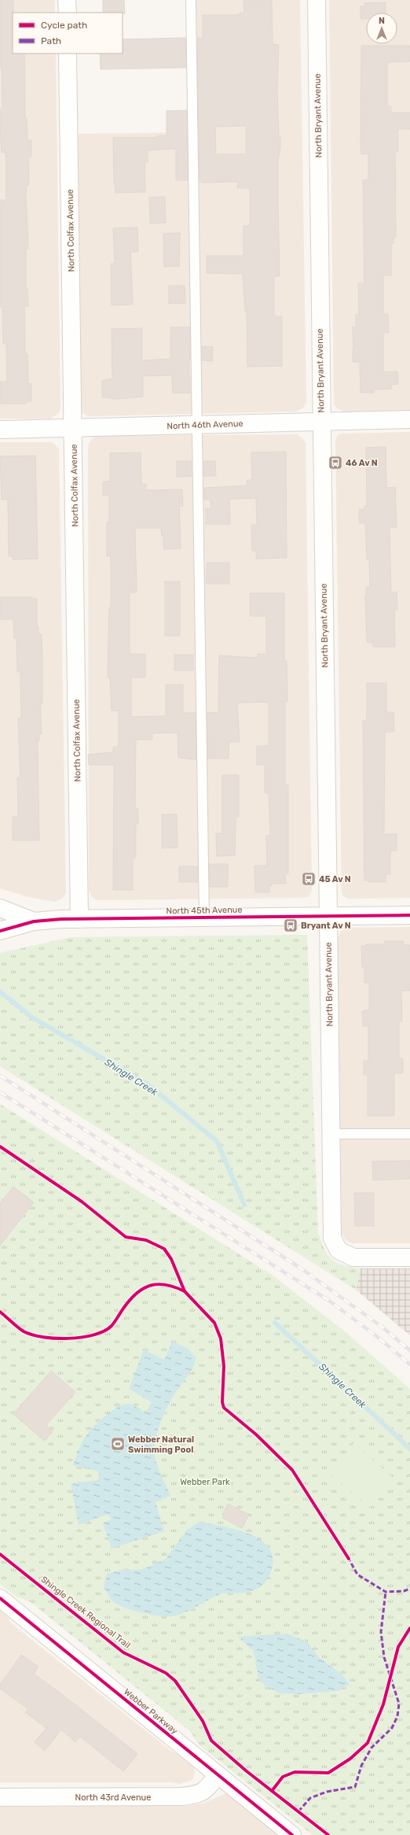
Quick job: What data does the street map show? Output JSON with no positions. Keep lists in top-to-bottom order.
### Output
{
  "streets": {
    "street": [
      "North Bryant Avenue",
      "North Colfax Avenue",
      "North 46th Avenue",
      "North 45th Avenue",
      "Webber Parkway",
      "North 43rd Avenue"
    ],
    "cycle path": ["Shingle Creek Regional Trail"]
  },
  "crossings": [
    ["North Bryant Avenue", "North 46th Avenue"],
    ["North Bryant Avenue", "North 45th Avenue"],
    ["North Colfax Avenue", "North 46th Avenue"],
    ["North Colfax Avenue", "North 45th Avenue"],
    ["Webber Parkway", "North 43rd Avenue"]
  ],
  "water": ["Shingle Creek"],
  "parks": ["Webber Park"],
  "places": {
    "bus stop": ["46 Av N", "45 Av N", "Bryant Av N"],
    "sports": ["Webber Natural Swimming Pool"]
  },
  "legend": ["Cycle path", "Path"],
  "north": "top"
}
